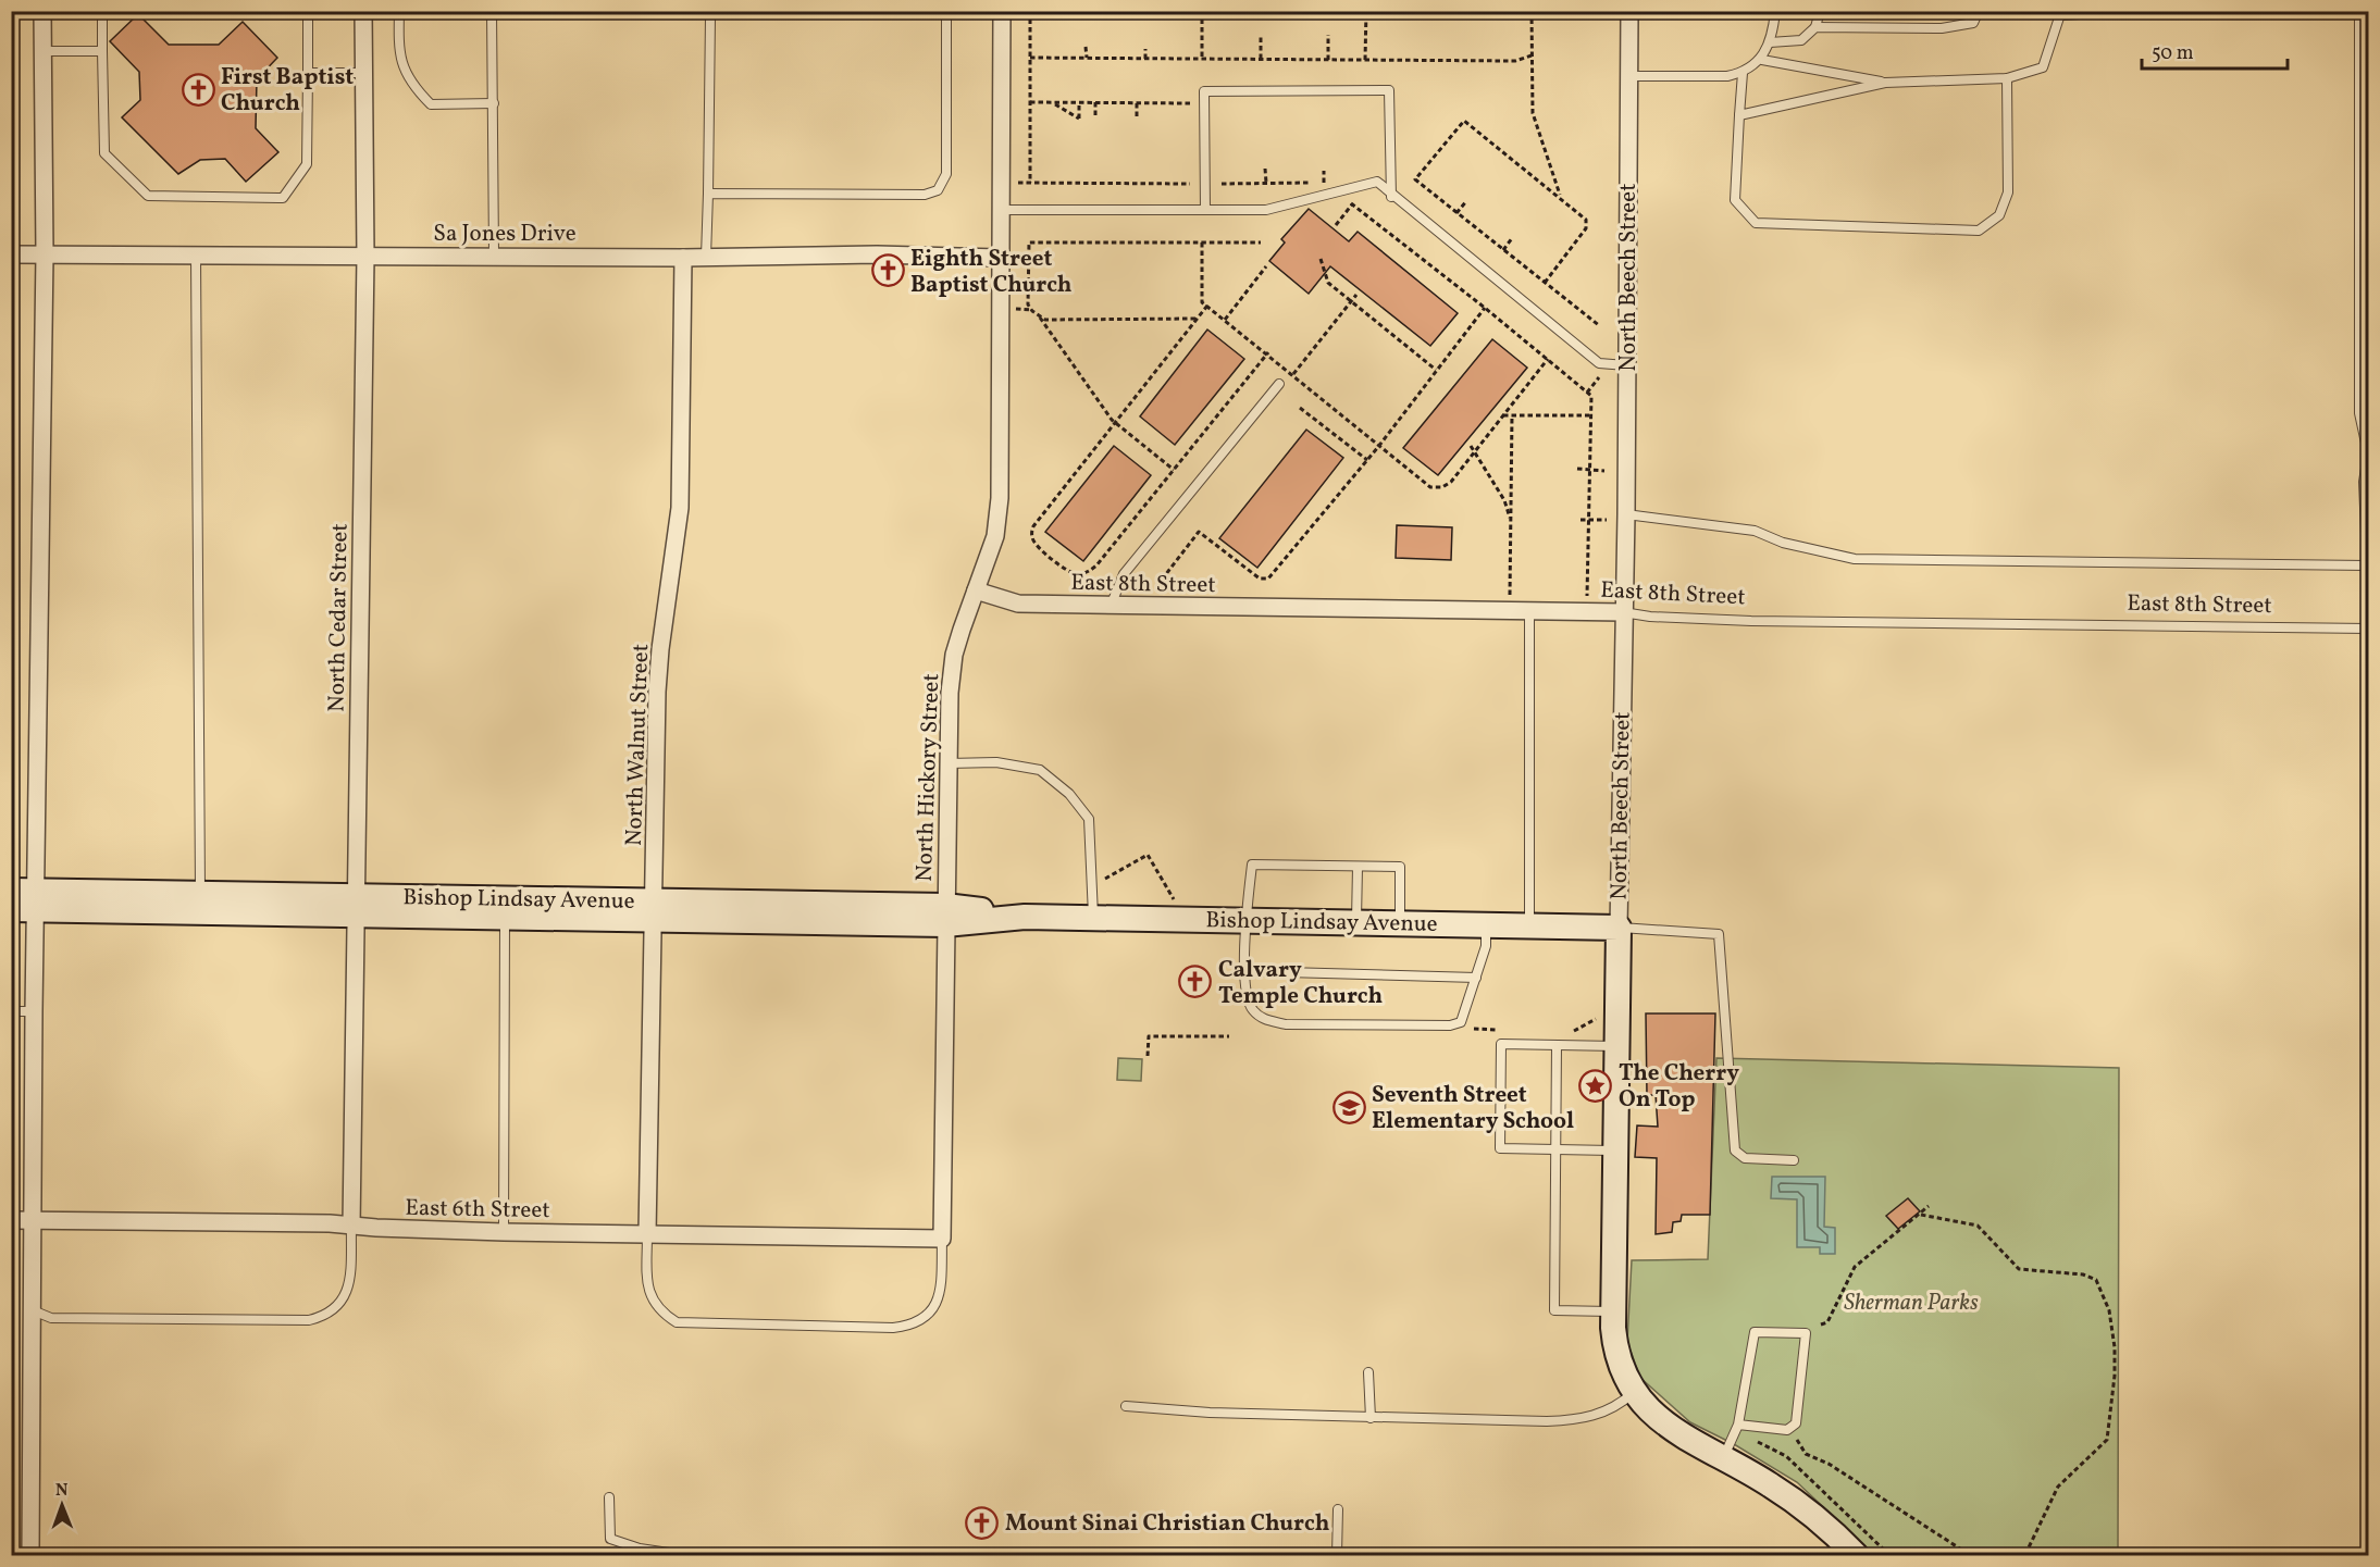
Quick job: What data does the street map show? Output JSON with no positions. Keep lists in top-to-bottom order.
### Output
{
  "streets": {
    "street": [
      "Sa Jones Drive",
      "North Beech Street",
      "East 8th Street",
      "North Cedar Street",
      "North Walnut Street",
      "North Hickory Street",
      "Bishop Lindsay Avenue",
      "East 6th Street"
    ]
  },
  "crossings": [
    ["Sa Jones Drive", "North Cedar Street"],
    ["Sa Jones Drive", "North Walnut Street"],
    ["Sa Jones Drive", "North Hickory Street"],
    ["North Beech Street", "East 8th Street"],
    ["North Beech Street", "Bishop Lindsay Avenue"],
    ["East 8th Street", "North Hickory Street"],
    ["North Cedar Street", "Bishop Lindsay Avenue"],
    ["North Cedar Street", "East 6th Street"],
    ["North Walnut Street", "Bishop Lindsay Avenue"],
    ["North Walnut Street", "East 6th Street"],
    ["North Hickory Street", "Bishop Lindsay Avenue"],
    ["North Hickory Street", "East 6th Street"]
  ],
  "parks": ["Sherman Parks"],
  "places": {
    "church": [
      "First Baptist Church",
      "Eighth Street Baptist Church",
      "Calvary Temple Church",
      "Mount Sinai Christian Church"
    ],
    "place": ["The Cherry On Top"],
    "school or university": ["Seventh Street Elementary School"]
  },
  "scale_bar": "50 m",
  "north": "top"
}
